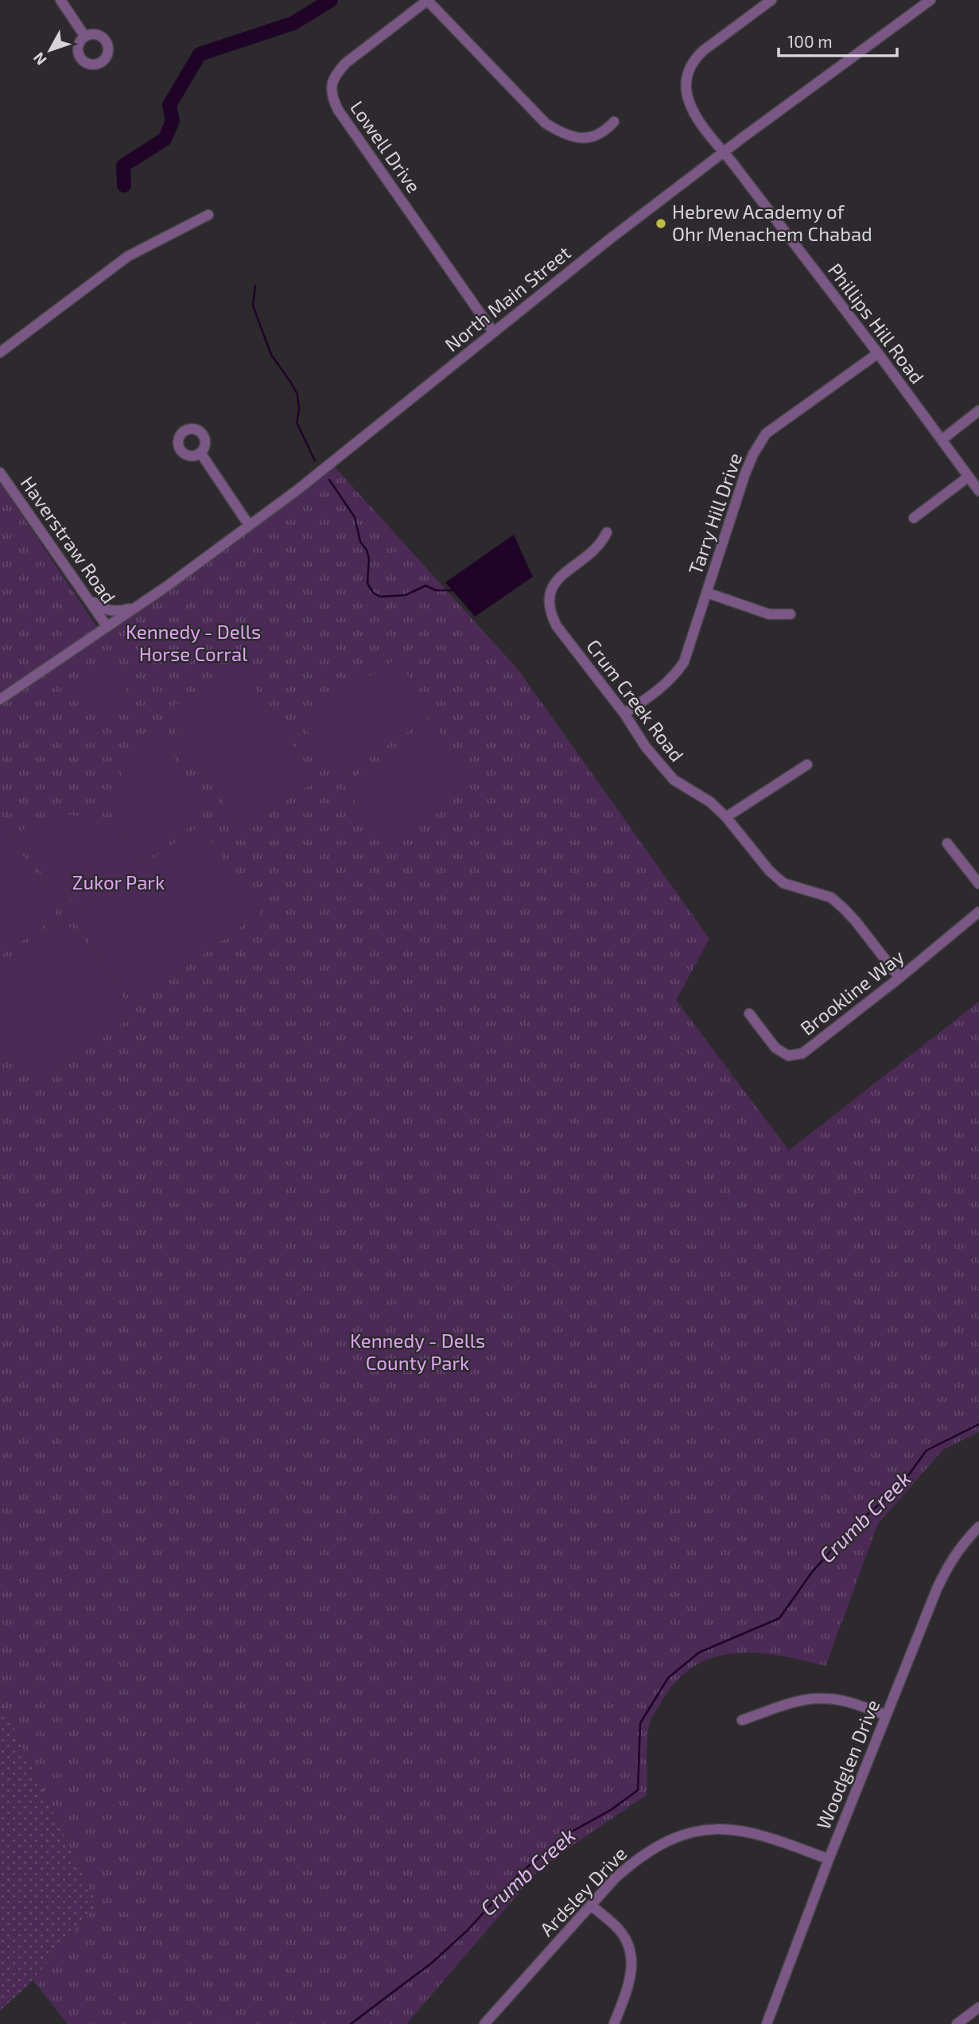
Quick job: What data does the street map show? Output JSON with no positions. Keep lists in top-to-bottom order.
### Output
{
  "streets": {
    "street": [
      "Lowell Drive",
      "North Main Street",
      "Phillips Hill Road",
      "Tarry Hill Drive",
      "Haverstraw Road",
      "Crum Creek Road",
      "Brookline Way",
      "Woodglen Drive",
      "Ardsley Drive"
    ]
  },
  "crossings": [
    ["Lowell Drive", "North Main Street"],
    ["North Main Street", "Phillips Hill Road"],
    ["North Main Street", "Haverstraw Road"],
    ["Phillips Hill Road", "Tarry Hill Drive"],
    ["Tarry Hill Drive", "Crum Creek Road"],
    ["Crum Creek Road", "Brookline Way"],
    ["Woodglen Drive", "Ardsley Drive"]
  ],
  "water": ["Crumb Creek"],
  "parks": ["Kennedy - Dells Horse Corral", "Zukor Park", "Kennedy - Dells County Park"],
  "places": ["Hebrew Academy of Ohr Menachem Chabad"],
  "scale_bar": "100 m",
  "north": "bottom left"
}
